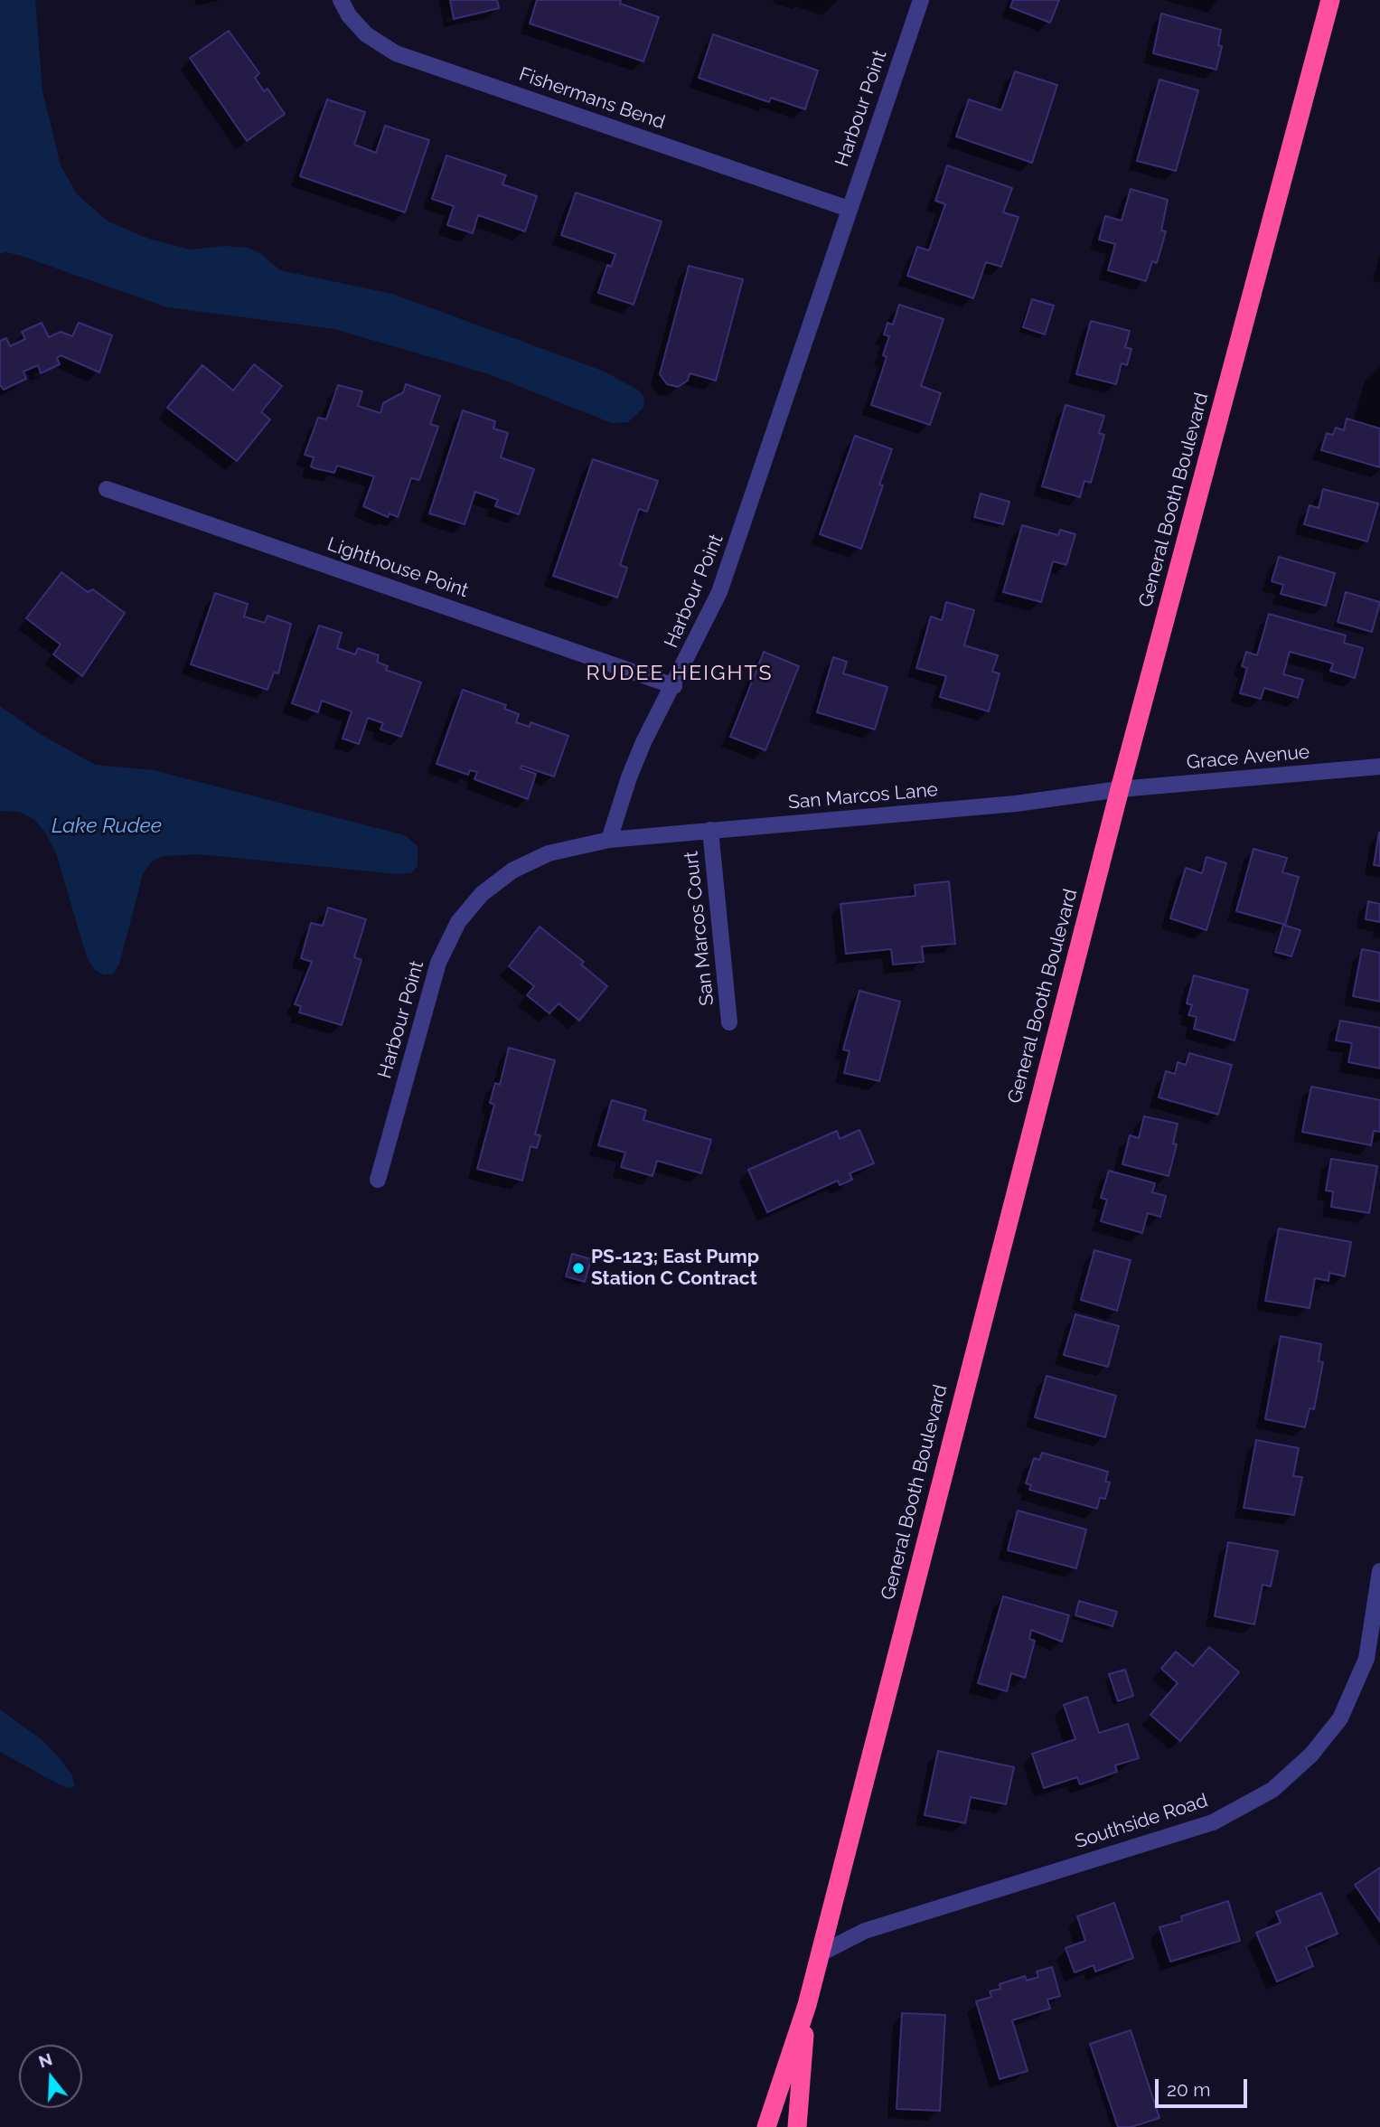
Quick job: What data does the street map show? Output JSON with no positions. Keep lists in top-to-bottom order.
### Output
{
  "streets": {
    "highway": ["General Booth Boulevard"],
    "street": [
      "Fishermans Bend",
      "Harbour Point",
      "Lighthouse Point",
      "Grace Avenue",
      "San Marcos Lane",
      "San Marcos Court",
      "Southside Road"
    ]
  },
  "crossings": [
    ["Fishermans Bend", "Harbour Point"],
    ["Harbour Point", "Lighthouse Point"],
    ["Harbour Point", "San Marcos Lane"],
    ["General Booth Boulevard", "Grace Avenue"],
    ["General Booth Boulevard", "San Marcos Lane"],
    ["General Booth Boulevard", "Southside Road"],
    ["Grace Avenue", "San Marcos Lane"],
    ["San Marcos Lane", "San Marcos Court"]
  ],
  "districts": ["RUDEE HEIGHTS"],
  "water": ["Lake Rudee"],
  "places": ["PS-123; East Pump Station C Contract"],
  "scale_bar": "20 m",
  "north": "top"
}
